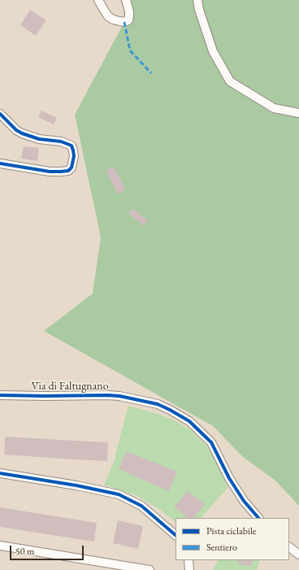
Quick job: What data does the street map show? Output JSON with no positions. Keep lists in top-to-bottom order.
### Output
{
  "streets": {
    "street": ["Via di Faltugnano"]
  },
  "legend": ["Pista ciclabile", "Sentiero"],
  "scale_bar": "50 m"
}
